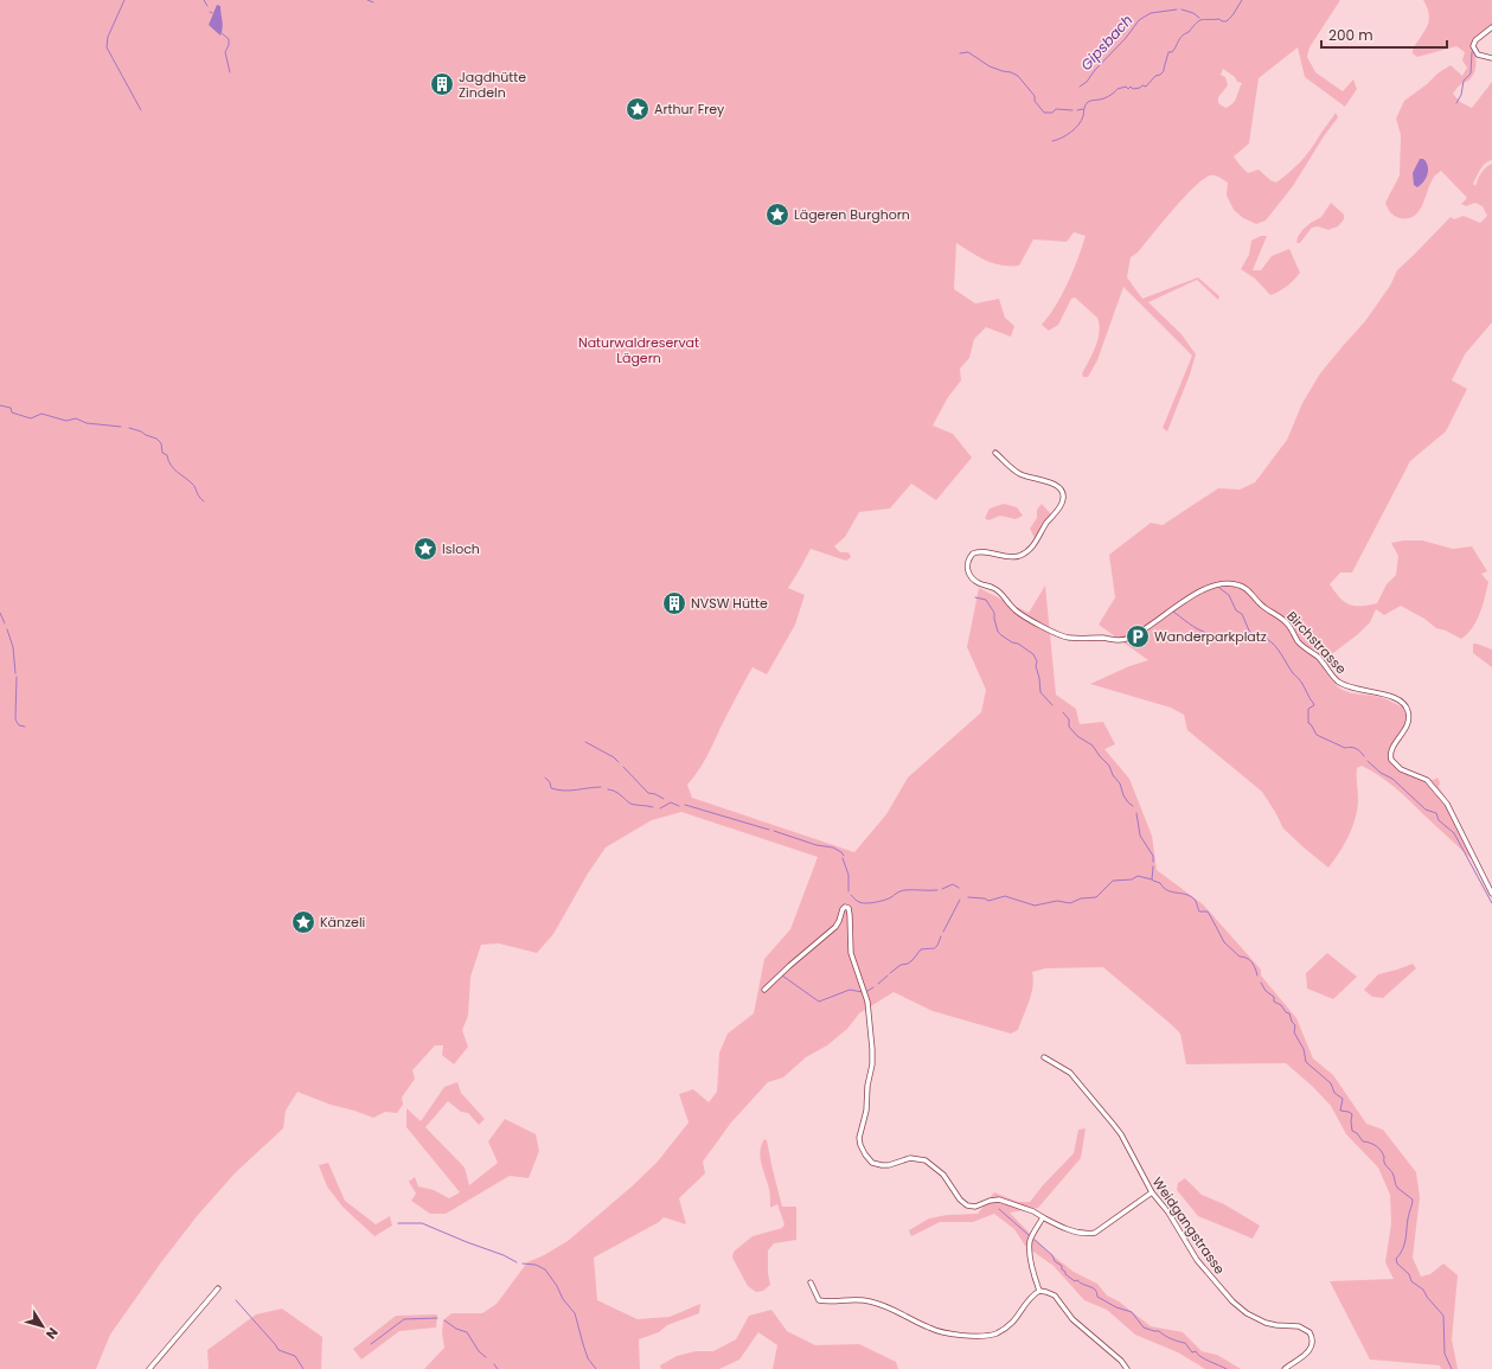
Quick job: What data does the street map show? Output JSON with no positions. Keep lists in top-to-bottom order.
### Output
{
  "streets": {
    "street": ["Birchstrasse", "Weidgangstrasse"]
  },
  "water": ["Gipsbach"],
  "parks": ["Naturwaldreservat Lägern"],
  "places": {
    "building": ["Jagdhütte Zindeln", "NVSW Hütte"],
    "place": [
      "Arthur Frey",
      "Lägeren Burghorn",
      "Isloch",
      "Känzeli"
    ],
    "parking": ["Wanderparkplatz"]
  },
  "scale_bar": "200 m",
  "north": "bottom right"
}
